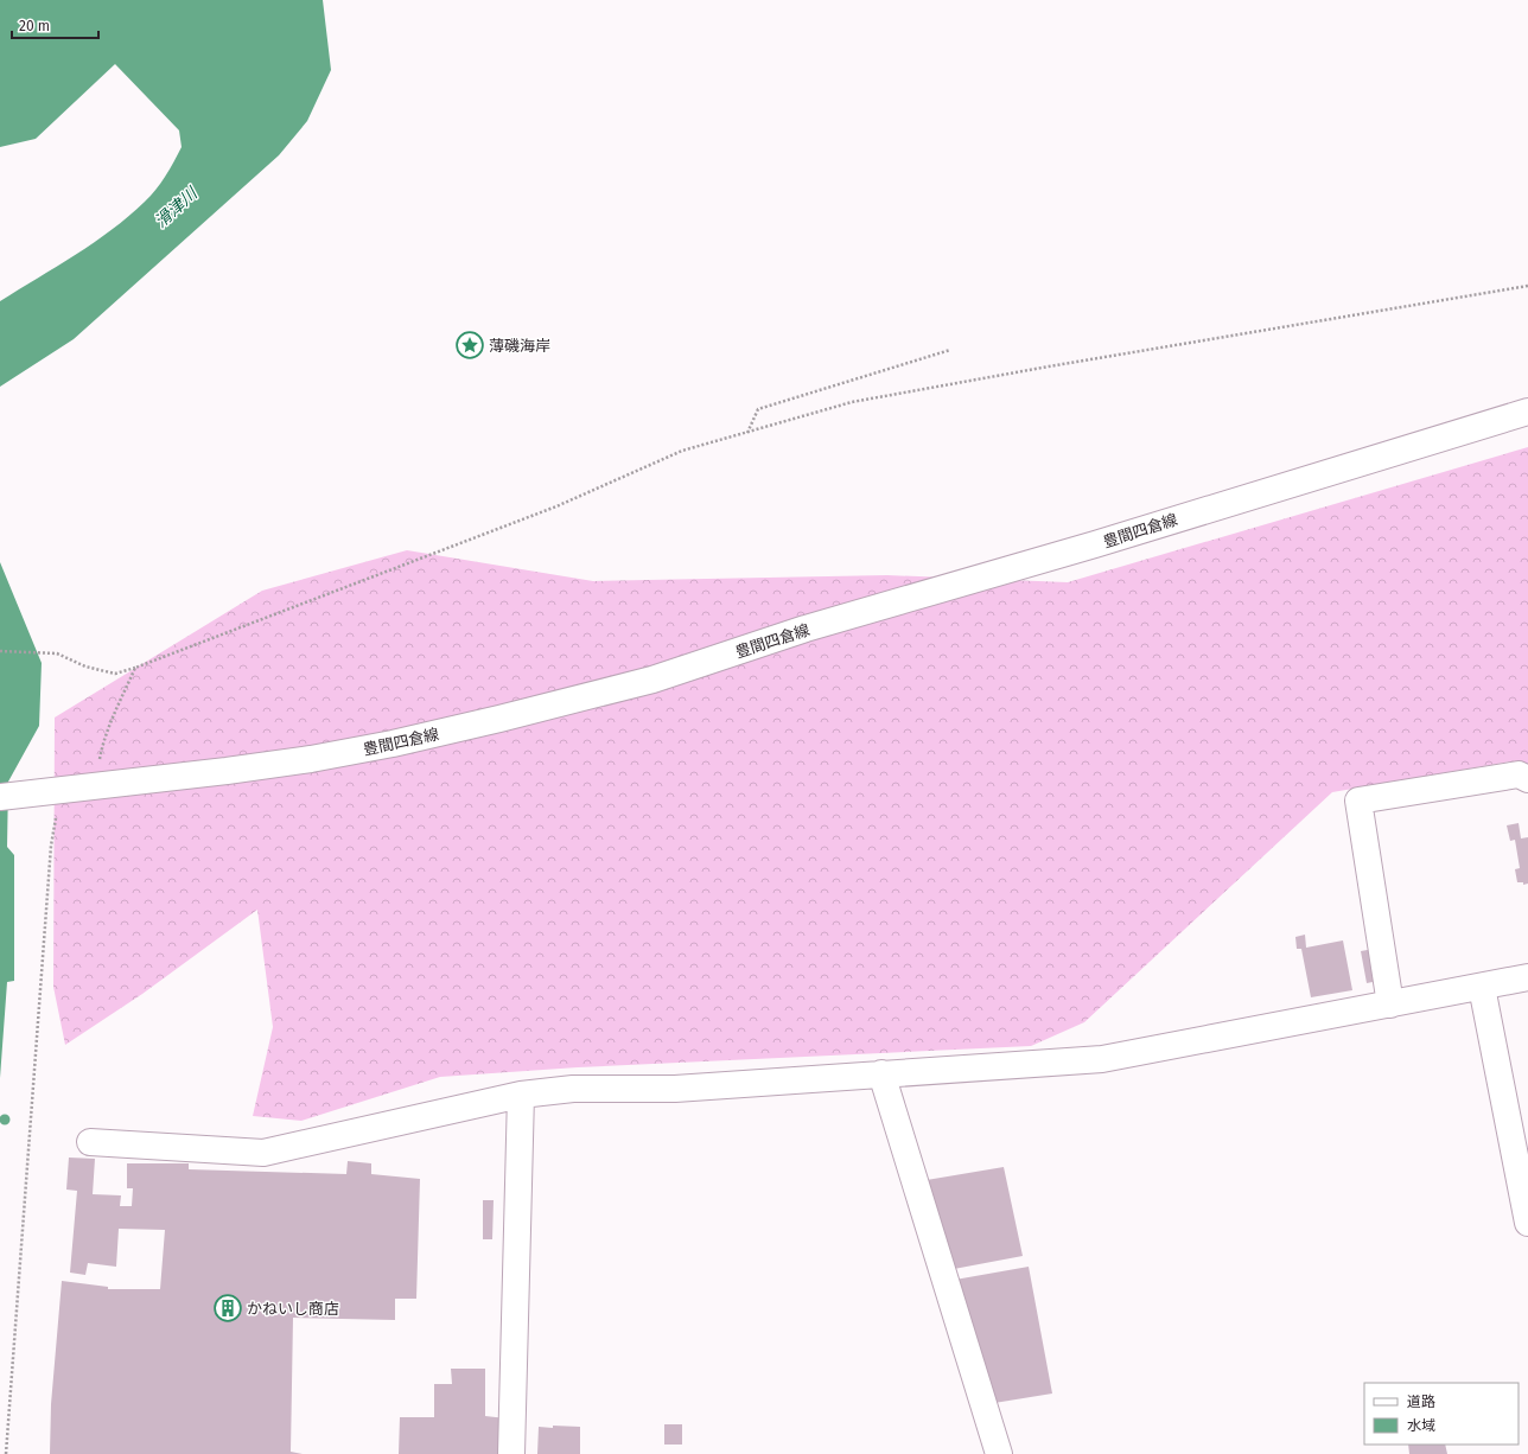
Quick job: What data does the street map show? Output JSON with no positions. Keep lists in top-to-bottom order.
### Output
{
  "streets": {
    "street": ["豊間四倉線"]
  },
  "water": ["滑津川"],
  "places": {
    "place": ["薄磯海岸"],
    "building": ["かねいし商店"]
  },
  "legend": ["道路", "水域"],
  "scale_bar": "20 m"
}
